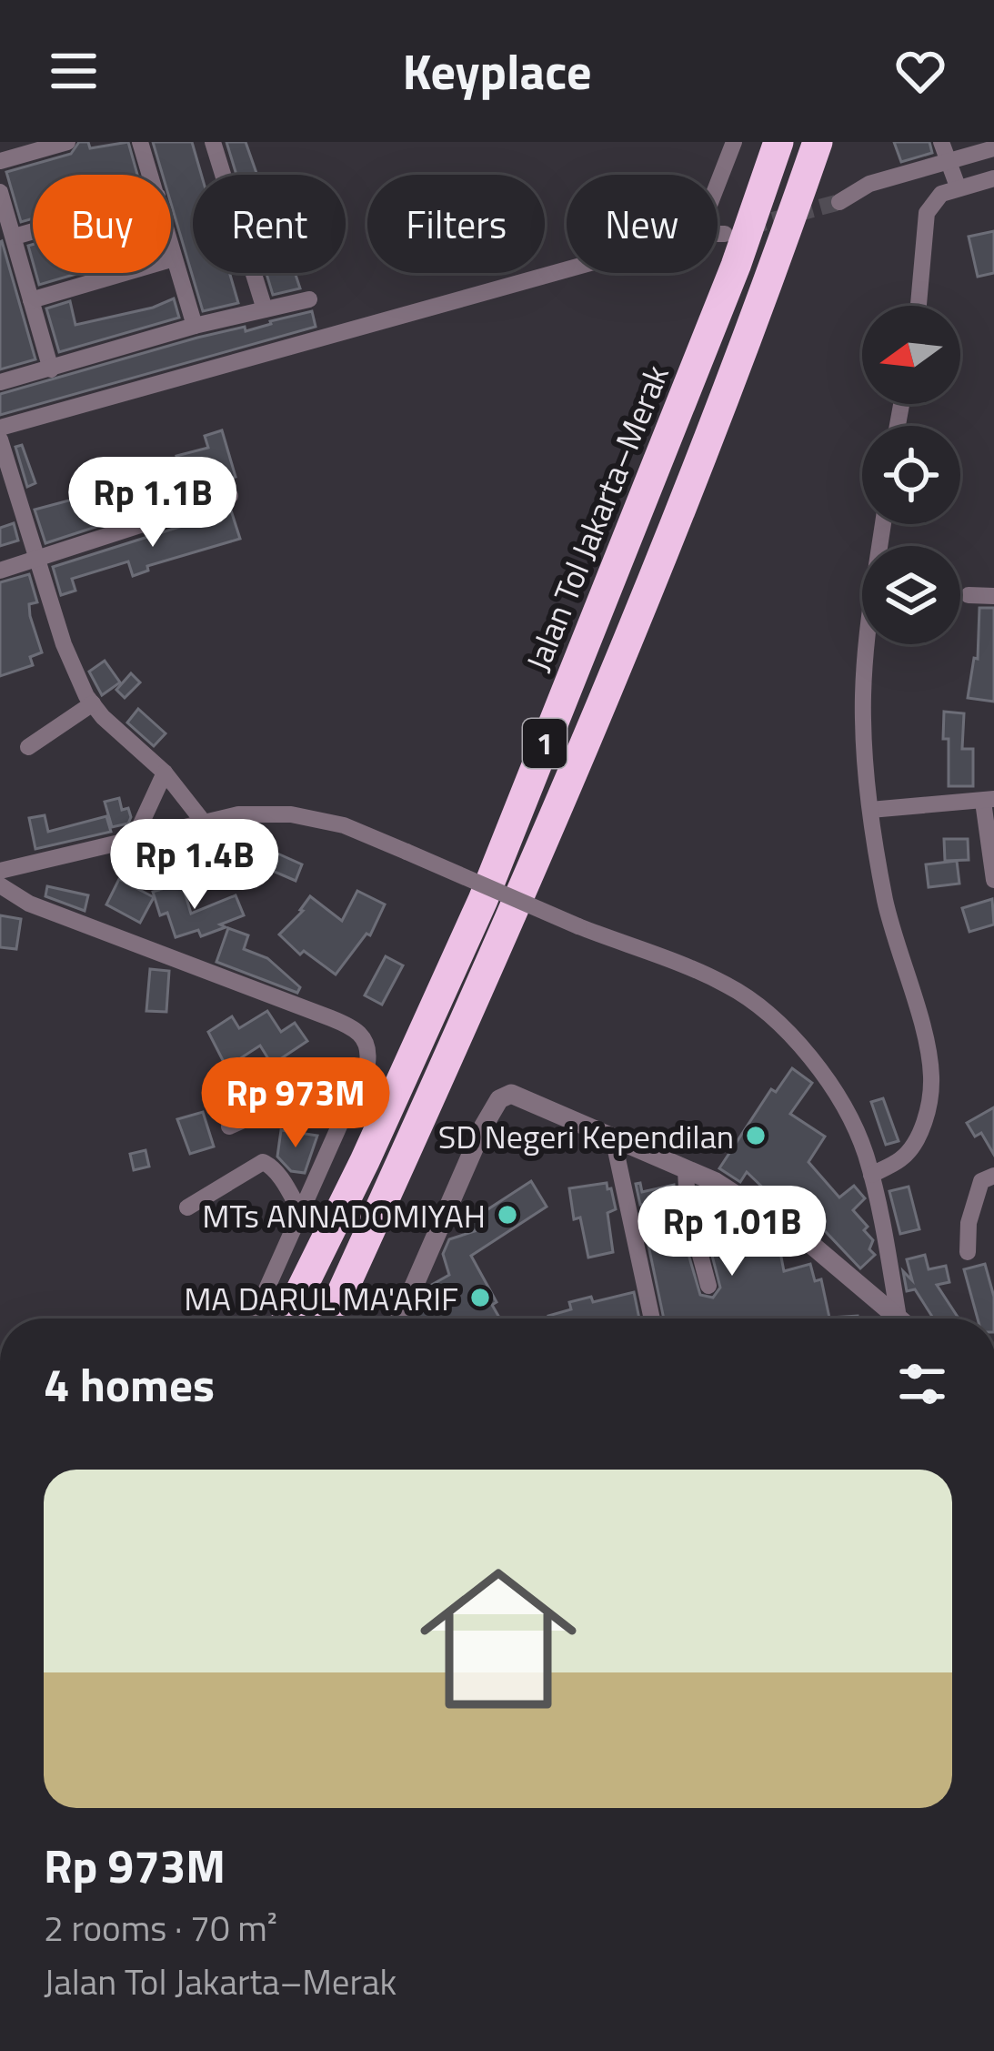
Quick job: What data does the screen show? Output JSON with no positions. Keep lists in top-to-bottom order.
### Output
{
  "streets": {
    "highway": ["Jalan Tol Jakarta–Merak", "1"]
  },
  "places": ["SD Negeri Kependilan", "MTs ANNADOMIYAH", "MA DARUL MA'ARIF"],
  "north": "left",
  "page": {
    "header": "Keyplace",
    "chip": [
      "Buy",
      "Rent",
      "Filters",
      "New"
    ],
    "price": [
      "Rp 1.1B",
      "Rp 1.4B",
      "Rp 973M",
      "Rp 1.01B"
    ],
    "heading": "4 homes",
    "list": [
      {
        "name": "Rp 973M",
        "note": "2 rooms · 70 m² · Jalan Tol Jakarta–Merak"
      }
    ]
  }
}
